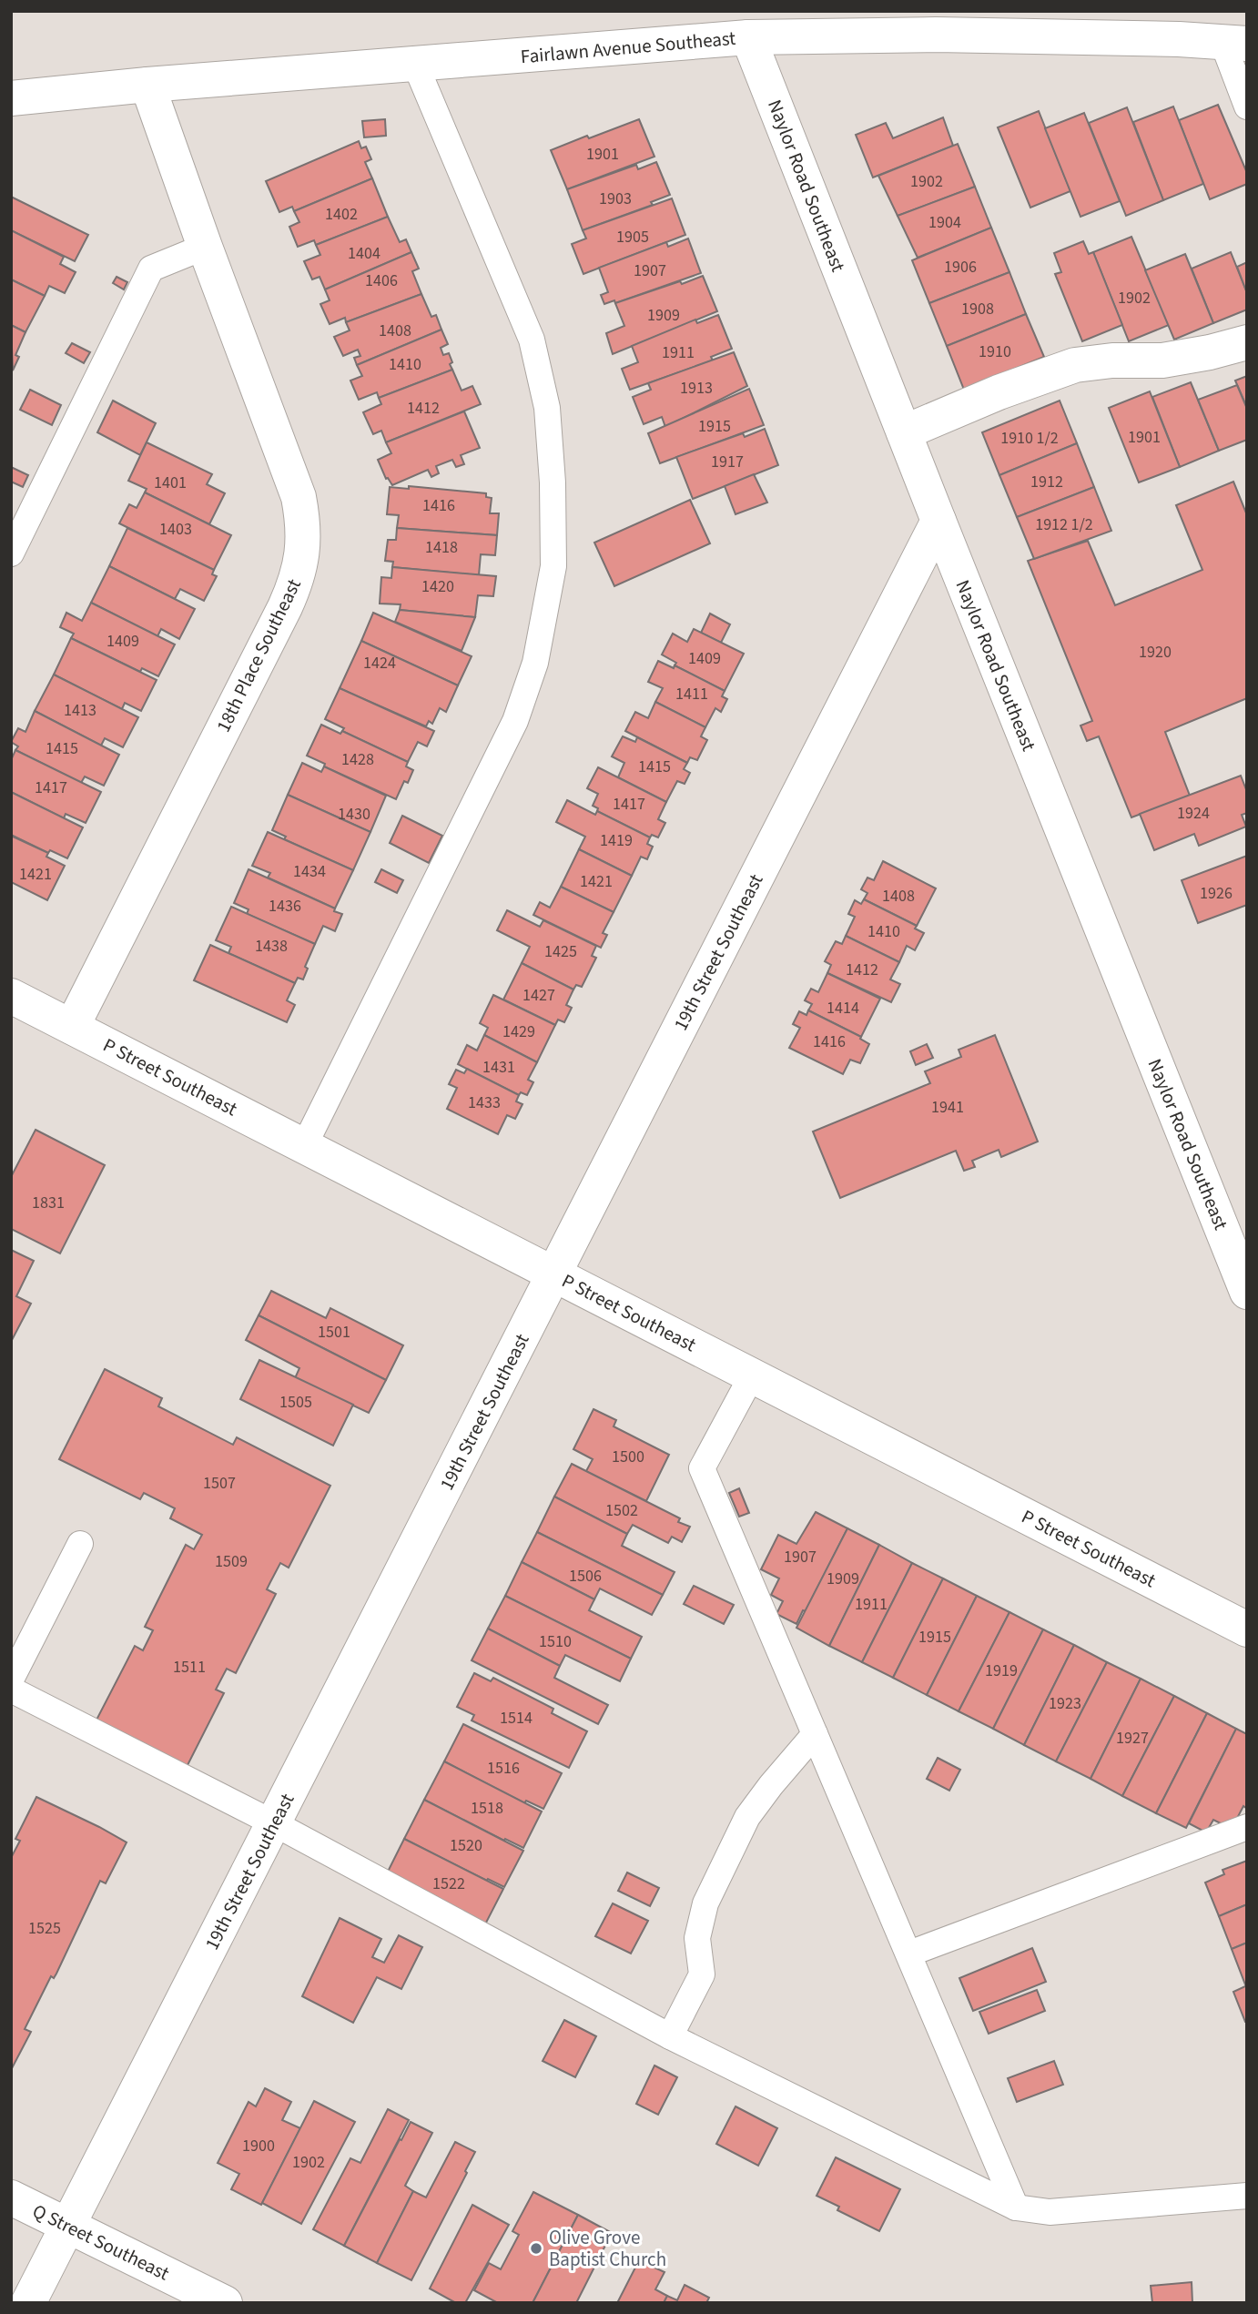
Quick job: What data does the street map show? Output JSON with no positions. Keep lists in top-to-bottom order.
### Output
{
  "streets": {
    "street": [
      "Fairlawn Avenue Southeast",
      "Naylor Road Southeast",
      "18th Place Southeast",
      "19th Street Southeast",
      "P Street Southeast",
      "Q Street Southeast"
    ]
  },
  "crossings": [
    ["Fairlawn Avenue Southeast", "Naylor Road Southeast"],
    ["Fairlawn Avenue Southeast", "18th Place Southeast"],
    ["Naylor Road Southeast", "19th Street Southeast"],
    ["18th Place Southeast", "P Street Southeast"],
    ["19th Street Southeast", "P Street Southeast"],
    ["19th Street Southeast", "Q Street Southeast"]
  ],
  "places": ["Olive Grove Baptist Church"],
  "house_numbers": [
    "1901",
    "1902",
    "1903",
    "1402",
    "1904",
    "1905",
    "1404",
    "1906",
    "1907",
    "1406",
    "1902",
    "1908",
    "1909",
    "1408",
    "1910",
    "1911",
    "1410",
    "1913",
    "1412",
    "1915",
    "1901",
    "1910 1/2",
    "1917",
    "1912",
    "1401",
    "1416",
    "1912 1/2",
    "1403",
    "1418",
    "1420",
    "1409",
    "1920",
    "1409",
    "1424",
    "1411",
    "1413",
    "1415",
    "1428",
    "1415",
    "1417",
    "1417",
    "1924",
    "1430",
    "1419",
    "1434",
    "1421",
    "1421",
    "1926",
    "1408",
    "1436",
    "1410",
    "1438",
    "1425",
    "1412",
    "1427",
    "1414",
    "1429",
    "1416",
    "1431",
    "1433",
    "1941",
    "1831",
    "1501",
    "1505",
    "1500",
    "1507",
    "1502",
    "1907",
    "1509",
    "1506",
    "1909",
    "1911",
    "1915",
    "1510",
    "1511",
    "1919",
    "1923",
    "1514",
    "1927",
    "1516",
    "1518",
    "1520",
    "1522",
    "1525",
    "1900",
    "1902"
  ]
}
